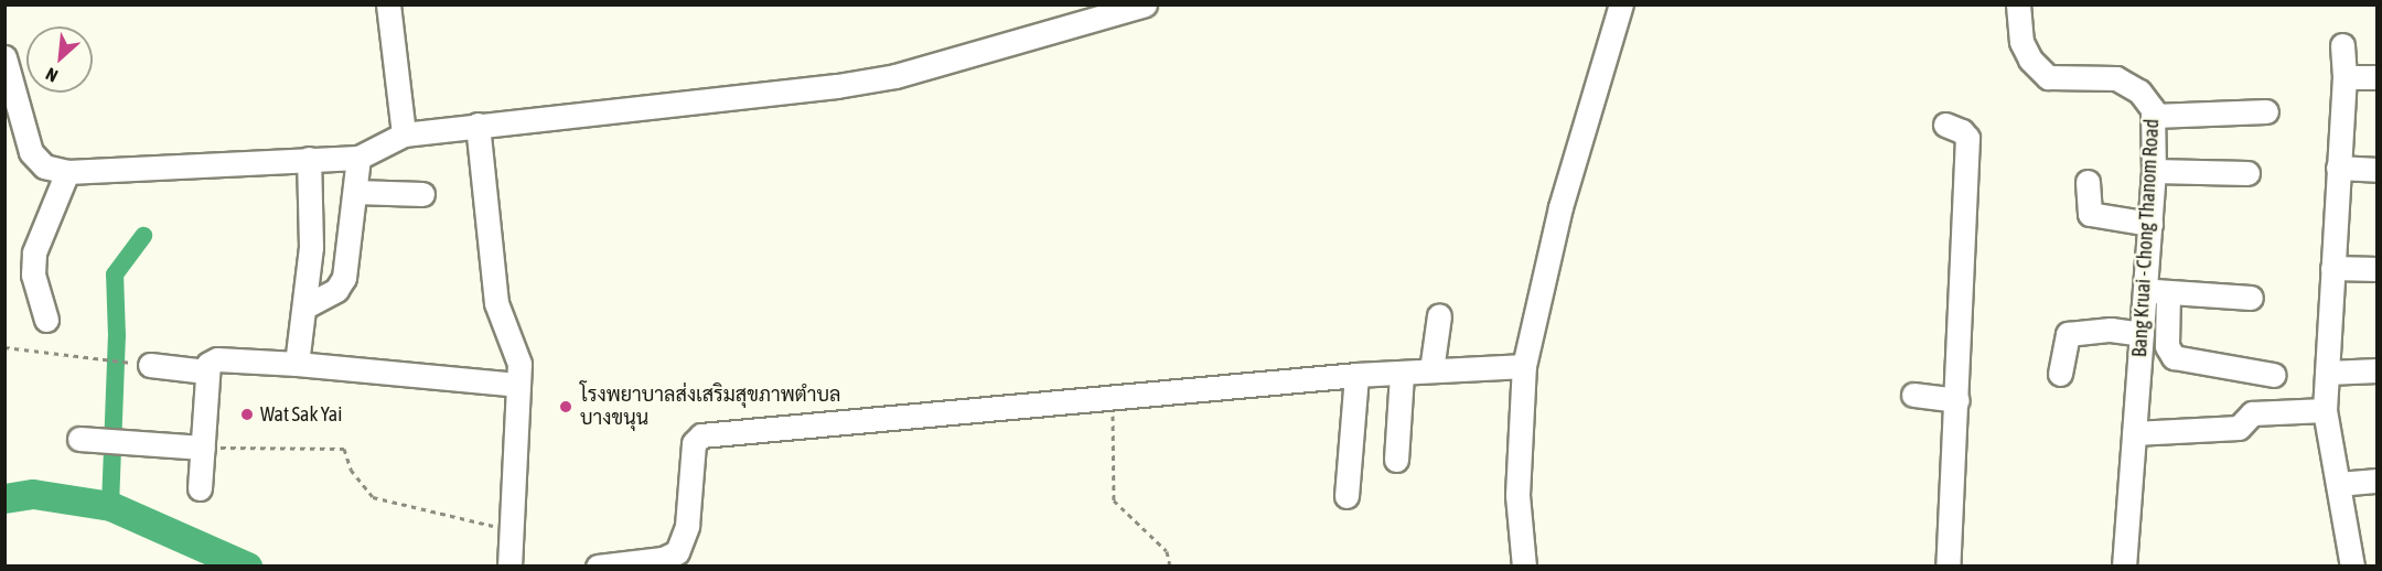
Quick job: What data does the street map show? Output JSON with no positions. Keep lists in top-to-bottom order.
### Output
{
  "streets": {
    "street": ["Bang Kruai - Chong Thanom Road"]
  },
  "places": ["โรงพยาบาลส่งเสริมสุขภาพตำบล บางขนุน", "Wat Sak Yai"],
  "north": "bottom left"
}
